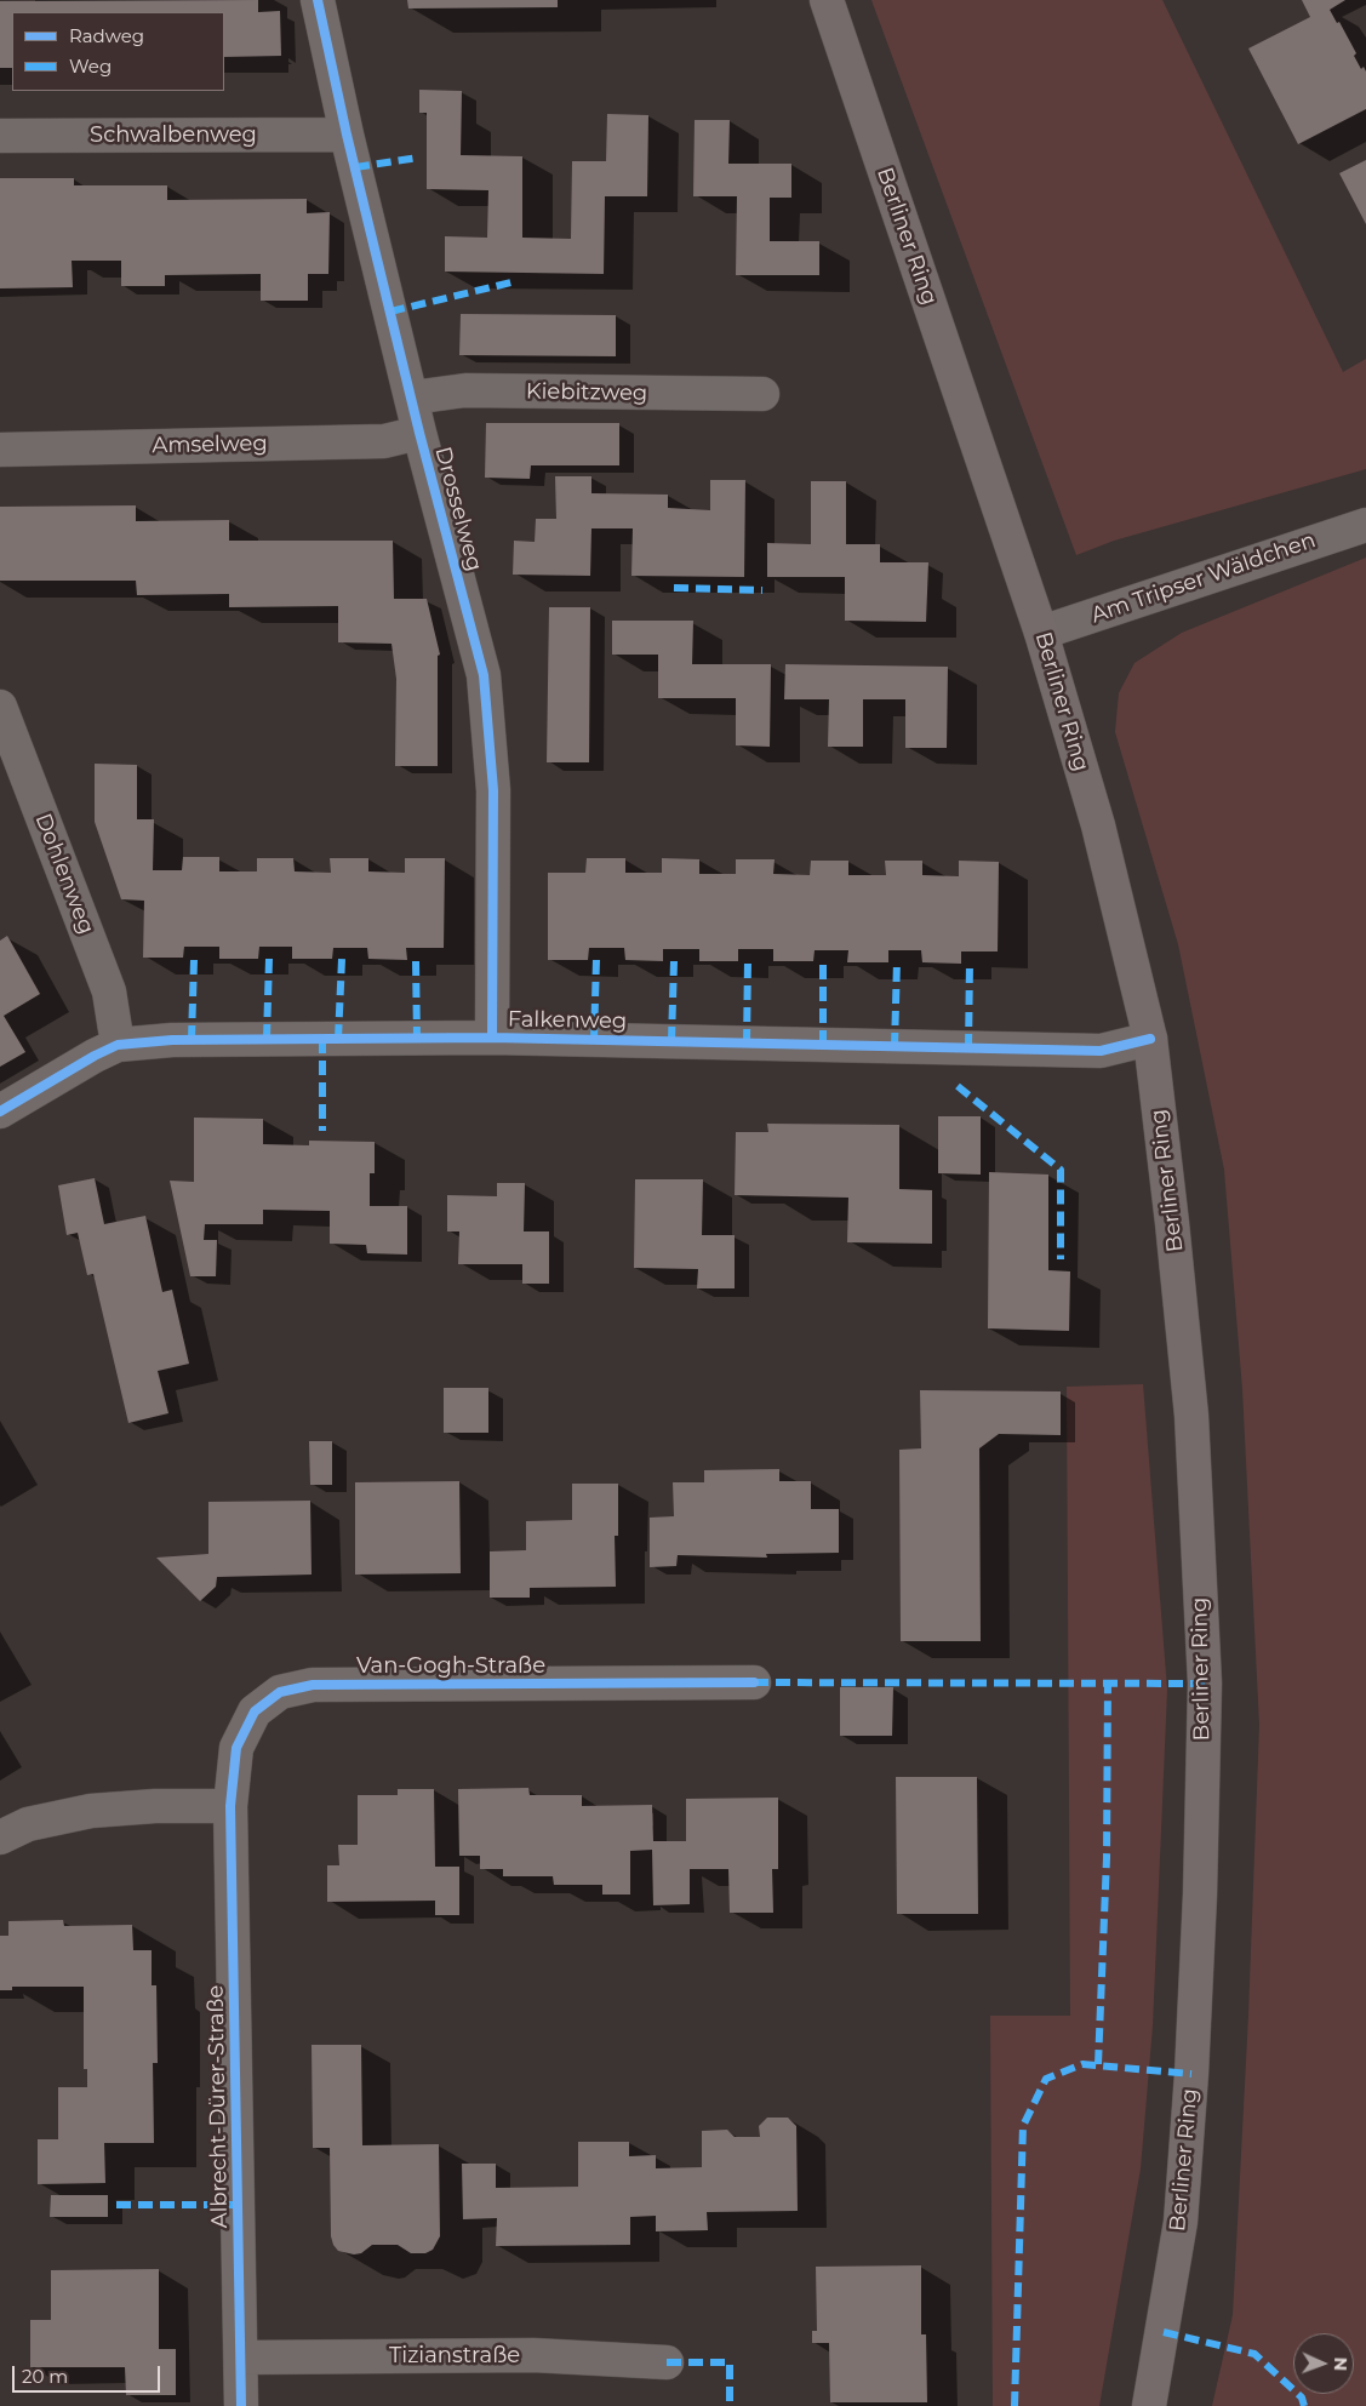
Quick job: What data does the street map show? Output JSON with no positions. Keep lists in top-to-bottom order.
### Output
{
  "streets": {
    "main road": ["Berliner Ring"],
    "street": [
      "Schwalbenweg",
      "Kiebitzweg",
      "Amselweg",
      "Drosselweg",
      "Am Tripser Wäldchen",
      "Dohlenweg",
      "Falkenweg",
      "Van-Gogh-Straße",
      "Albrecht-Dürer-Straße",
      "Tizianstraße"
    ]
  },
  "crossings": [
    ["Schwalbenweg", "Drosselweg"],
    ["Berliner Ring", "Am Tripser Wäldchen"],
    ["Berliner Ring", "Falkenweg"],
    ["Kiebitzweg", "Drosselweg"],
    ["Amselweg", "Drosselweg"],
    ["Drosselweg", "Falkenweg"],
    ["Dohlenweg", "Falkenweg"],
    ["Van-Gogh-Straße", "Albrecht-Dürer-Straße"],
    ["Albrecht-Dürer-Straße", "Tizianstraße"]
  ],
  "legend": ["Radweg", "Weg"],
  "scale_bar": "20 m",
  "north": "right"
}
